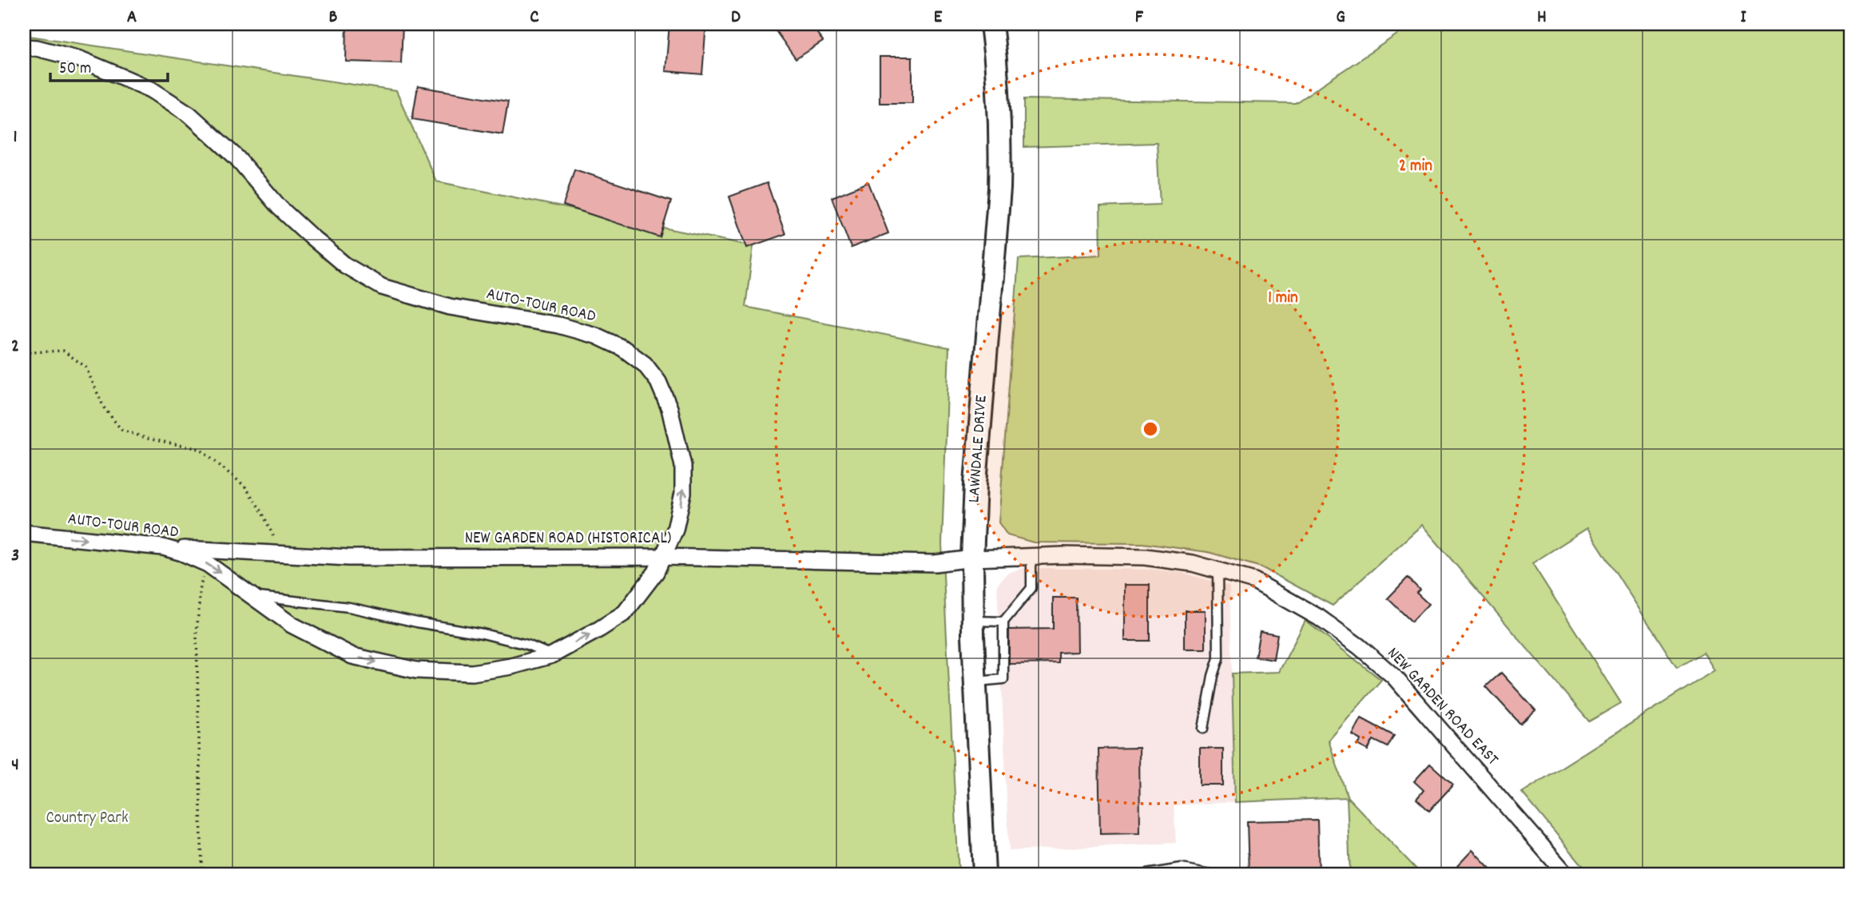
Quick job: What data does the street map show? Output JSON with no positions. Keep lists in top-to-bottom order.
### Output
{
  "streets": {
    "main road": ["LAWNDALE DRIVE"],
    "street": ["AUTO-TOUR ROAD", "NEW GARDEN ROAD (HISTORICAL)", "NEW GARDEN ROAD EAST"]
  },
  "crossings": [
    ["AUTO-TOUR ROAD", "NEW GARDEN ROAD (HISTORICAL)"],
    ["LAWNDALE DRIVE", "NEW GARDEN ROAD (HISTORICAL)"],
    ["LAWNDALE DRIVE", "NEW GARDEN ROAD EAST"],
    ["NEW GARDEN ROAD (HISTORICAL)", "NEW GARDEN ROAD EAST"]
  ],
  "parks": ["Country Park"],
  "scale_bar": "50 m",
  "grid": {
    "columns": [
      "A",
      "B",
      "C",
      "D",
      "E",
      "F",
      "G",
      "H",
      "I"
    ],
    "rows": [
      "1",
      "2",
      "3",
      "4"
    ]
  },
  "rings": ["2 min", "1 min"]
}
